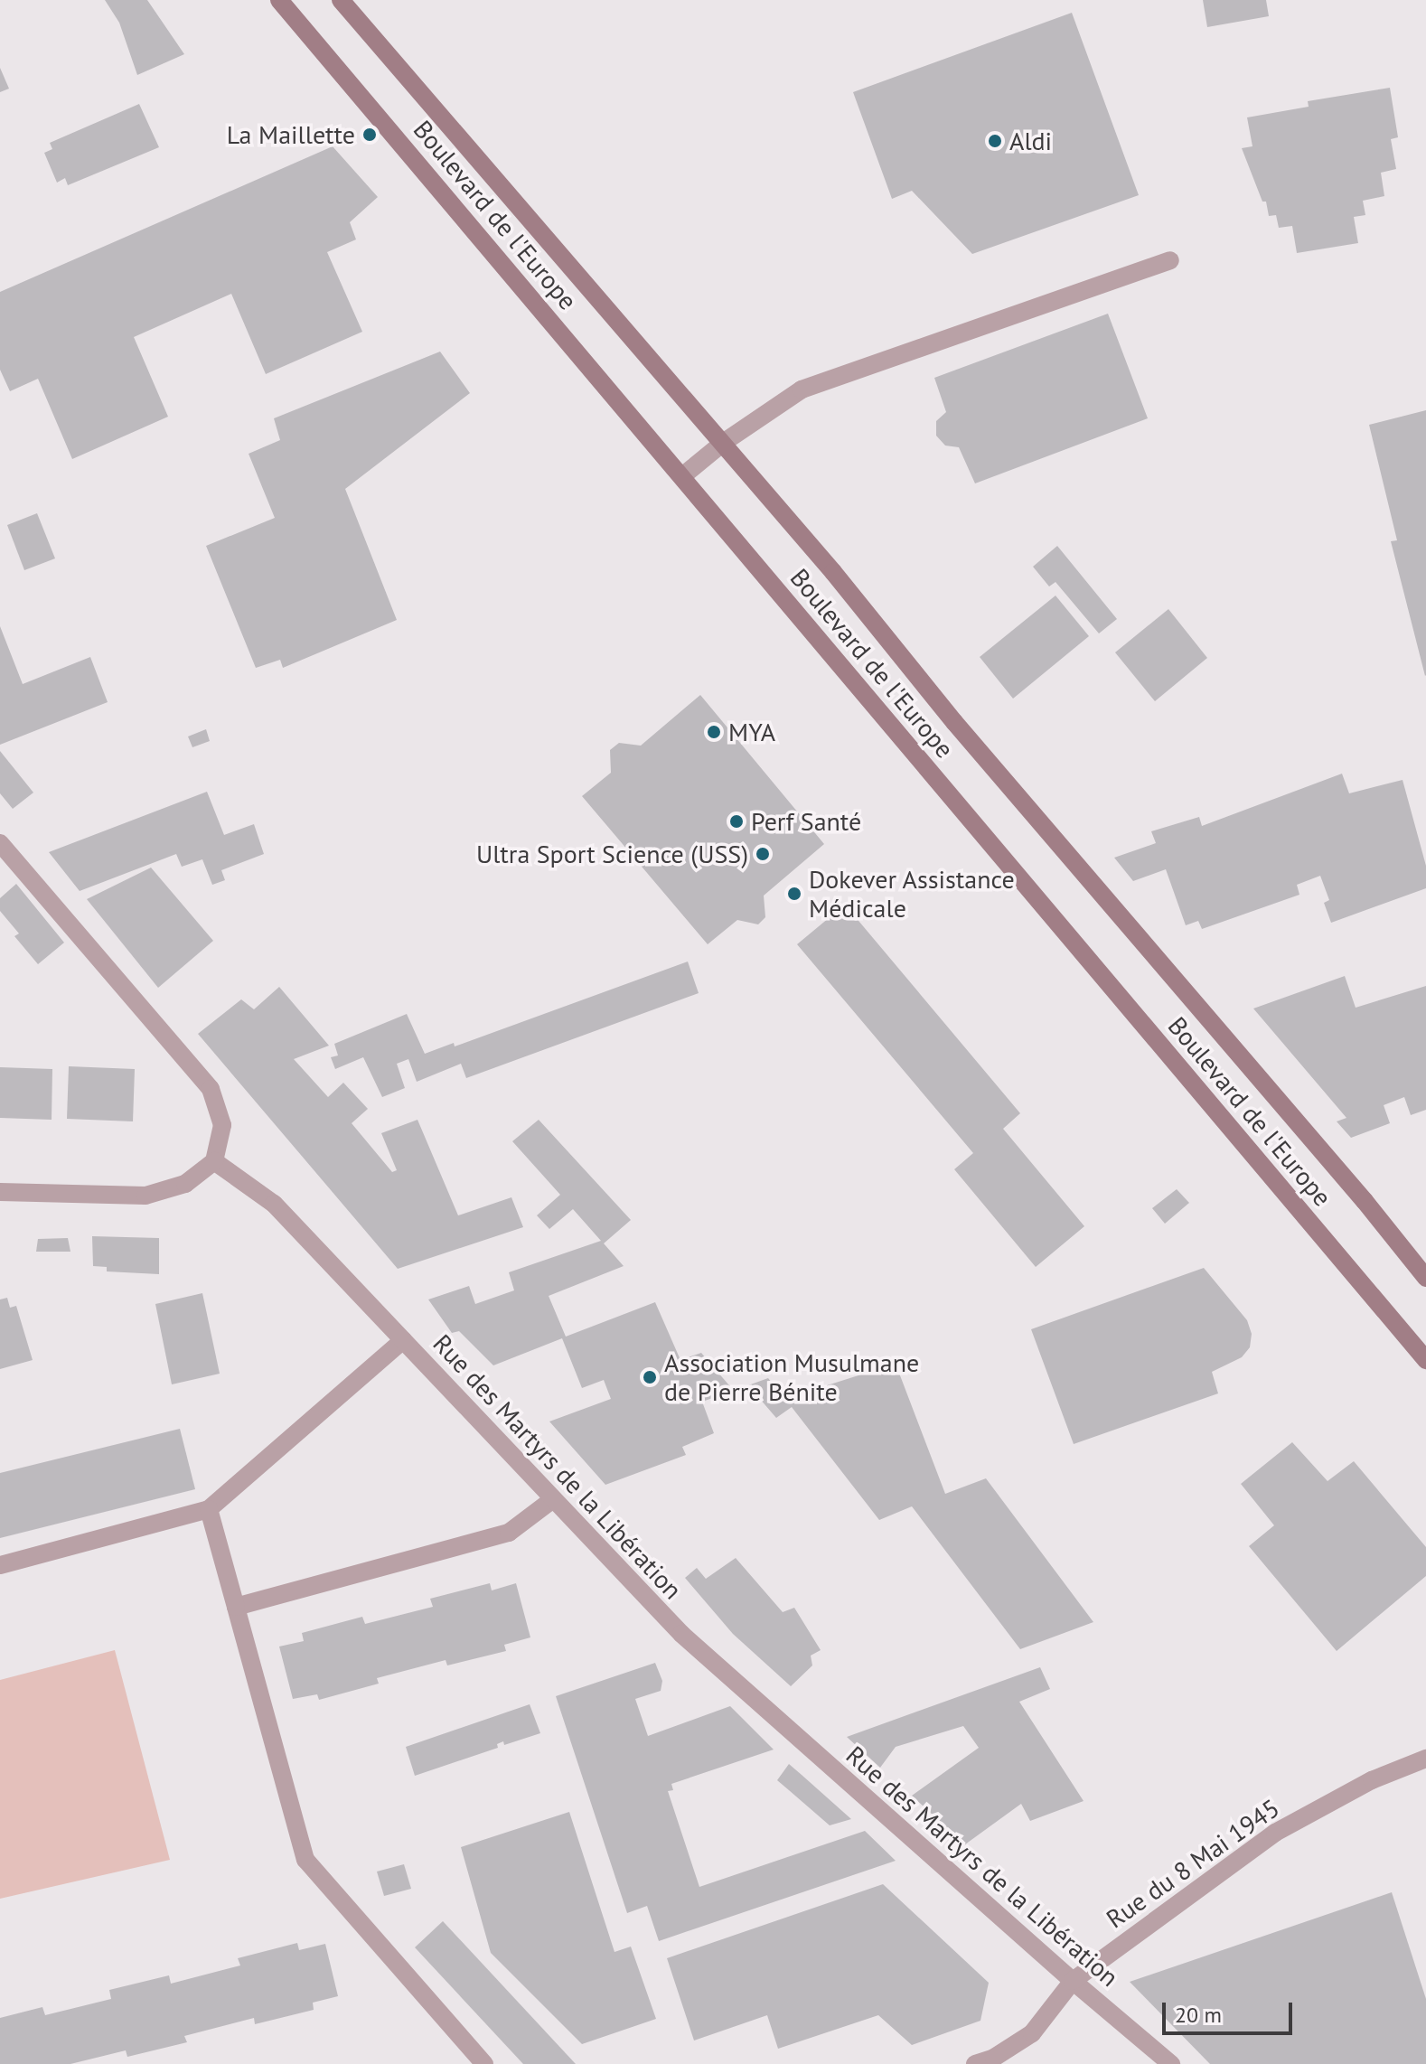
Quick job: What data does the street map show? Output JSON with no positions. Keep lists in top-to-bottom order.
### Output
{
  "streets": {
    "main road": ["Boulevard de l'Europe"],
    "street": ["Rue des Martyrs de la Libération", "Rue du 8 Mai 1945"]
  },
  "crossings": [
    ["Rue des Martyrs de la Libération", "Rue du 8 Mai 1945"]
  ],
  "places": [
    "La Maillette",
    "Aldi",
    "MYA",
    "Perf Santé",
    "Ultra Sport Science (USS)",
    "Dokever Assistance Médicale",
    "Association Musulmane de Pierre Bénite"
  ],
  "scale_bar": "20 m"
}
